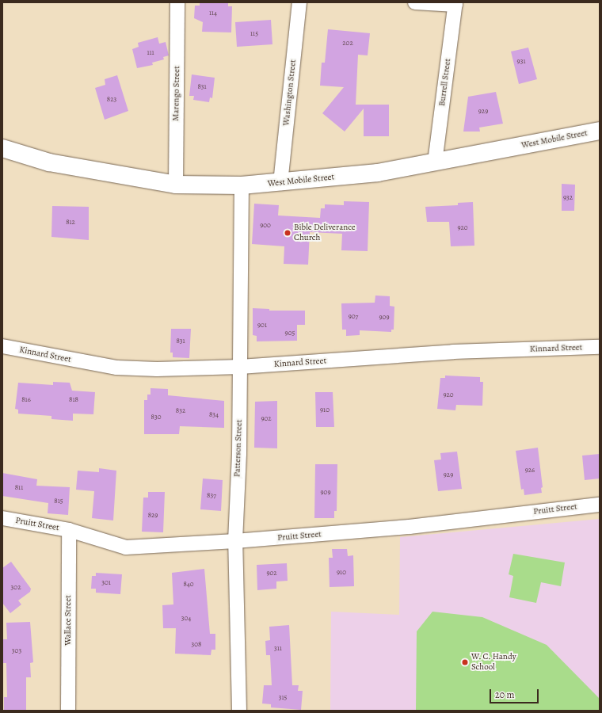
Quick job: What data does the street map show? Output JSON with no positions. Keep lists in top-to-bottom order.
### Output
{
  "streets": {
    "street": [
      "Burrell Street",
      "Washington Street",
      "Marengo Street",
      "West Mobile Street",
      "Kinnard Street",
      "Patterson Street",
      "Pruitt Street",
      "Wallace Street"
    ]
  },
  "crossings": [
    ["Burrell Street", "West Mobile Street"],
    ["Washington Street", "West Mobile Street"],
    ["Marengo Street", "West Mobile Street"],
    ["West Mobile Street", "Patterson Street"],
    ["Kinnard Street", "Patterson Street"],
    ["Patterson Street", "Pruitt Street"],
    ["Pruitt Street", "Wallace Street"]
  ],
  "places": ["Bible Deliverance Church", "W. C. Handy School"],
  "house_numbers": [
    "114",
    "115",
    "202",
    "111",
    "931",
    "831",
    "823",
    "929",
    "932",
    "812",
    "900",
    "920",
    "907",
    "909",
    "901",
    "905",
    "831",
    "920",
    "816",
    "818",
    "910",
    "832",
    "834",
    "830",
    "902",
    "926",
    "929",
    "811",
    "909",
    "837",
    "815",
    "829",
    "910",
    "902",
    "301",
    "840",
    "302",
    "304",
    "308",
    "311",
    "303",
    "315"
  ],
  "scale_bar": "20 m"
}
